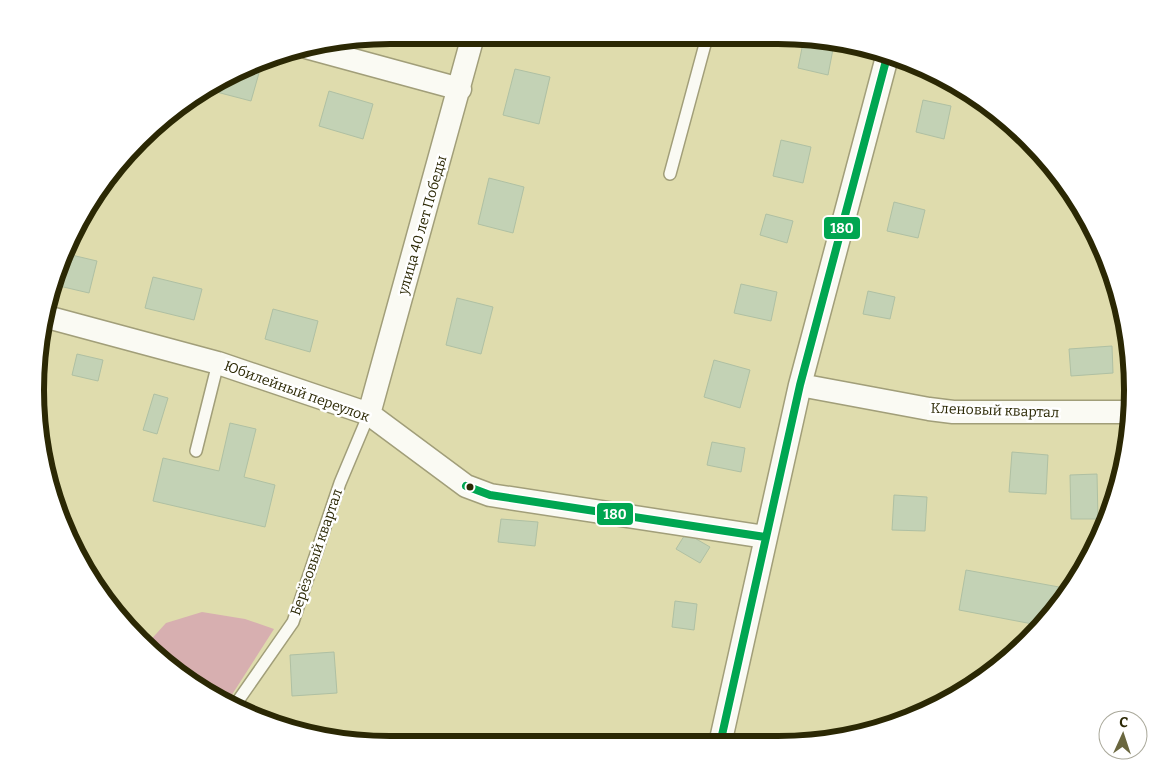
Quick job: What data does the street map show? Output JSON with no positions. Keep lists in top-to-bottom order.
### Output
{
  "streets": {
    "street": ["улица 40 лет Победы", "Юбилейный переулок", "Кленовый квартал"],
    "lane": ["Берёзовый квартал"]
  },
  "crossings": [
    ["улица 40 лет Победы", "Юбилейный переулок"],
    ["улица 40 лет Победы", "Берёзовый квартал"],
    ["Юбилейный переулок", "Берёзовый квартал"]
  ],
  "lines": ["transit line 180"],
  "north": "top"
}
